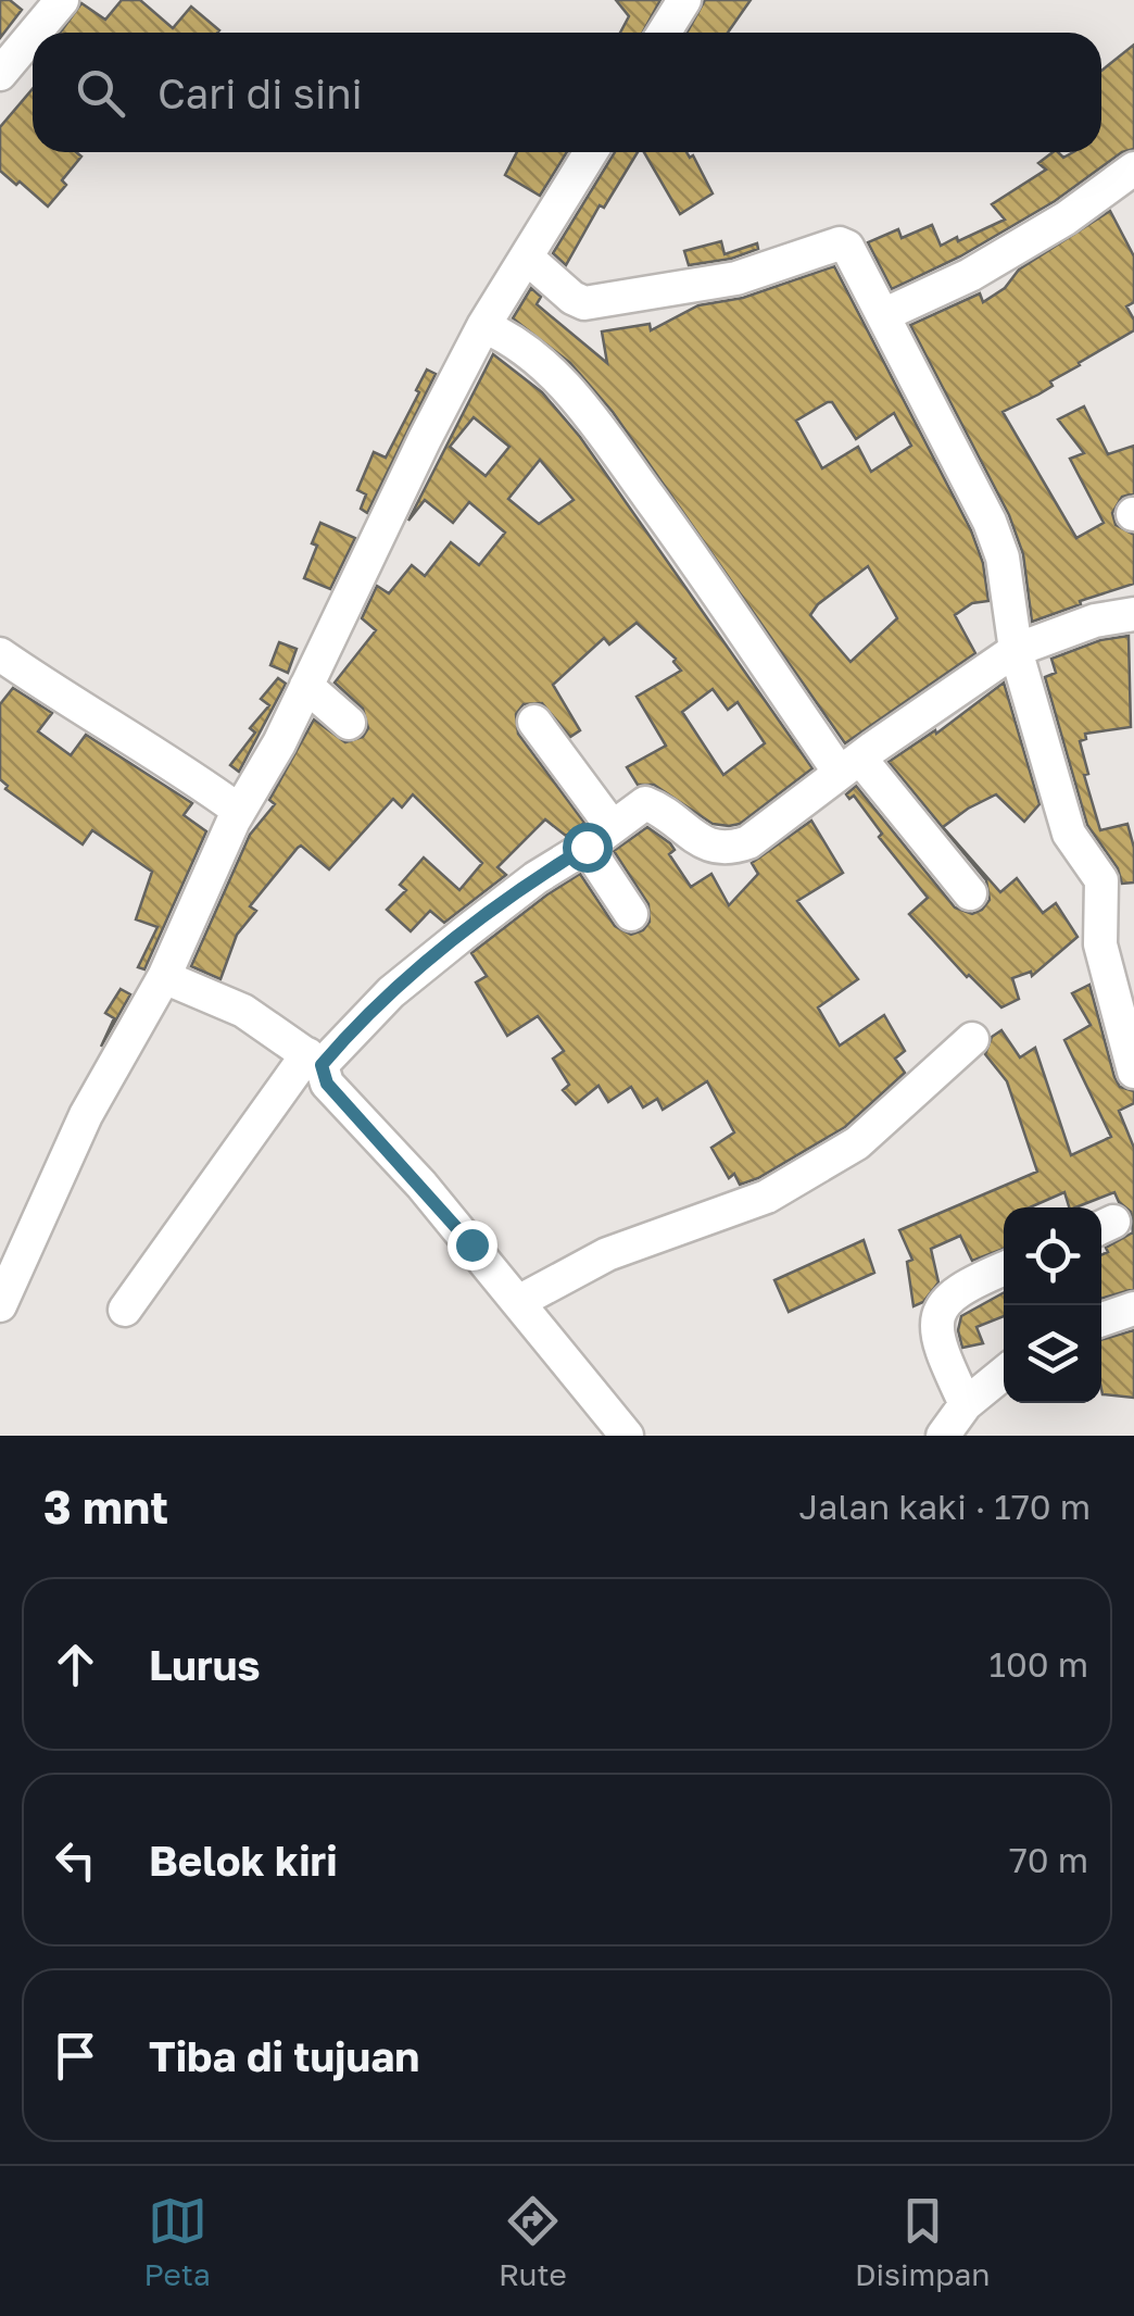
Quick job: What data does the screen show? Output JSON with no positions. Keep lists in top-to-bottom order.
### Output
{
  "page": {
    "search": "Cari di sini",
    "heading": ["3 mnt", "Jalan kaki · 170 m"],
    "list": [
      ["Lurus", "100 m"],
      ["Belok kiri", "70 m"],
      "Tiba di tujuan"
    ],
    "nav": ["Peta", "Rute", "Disimpan"]
  }
}
